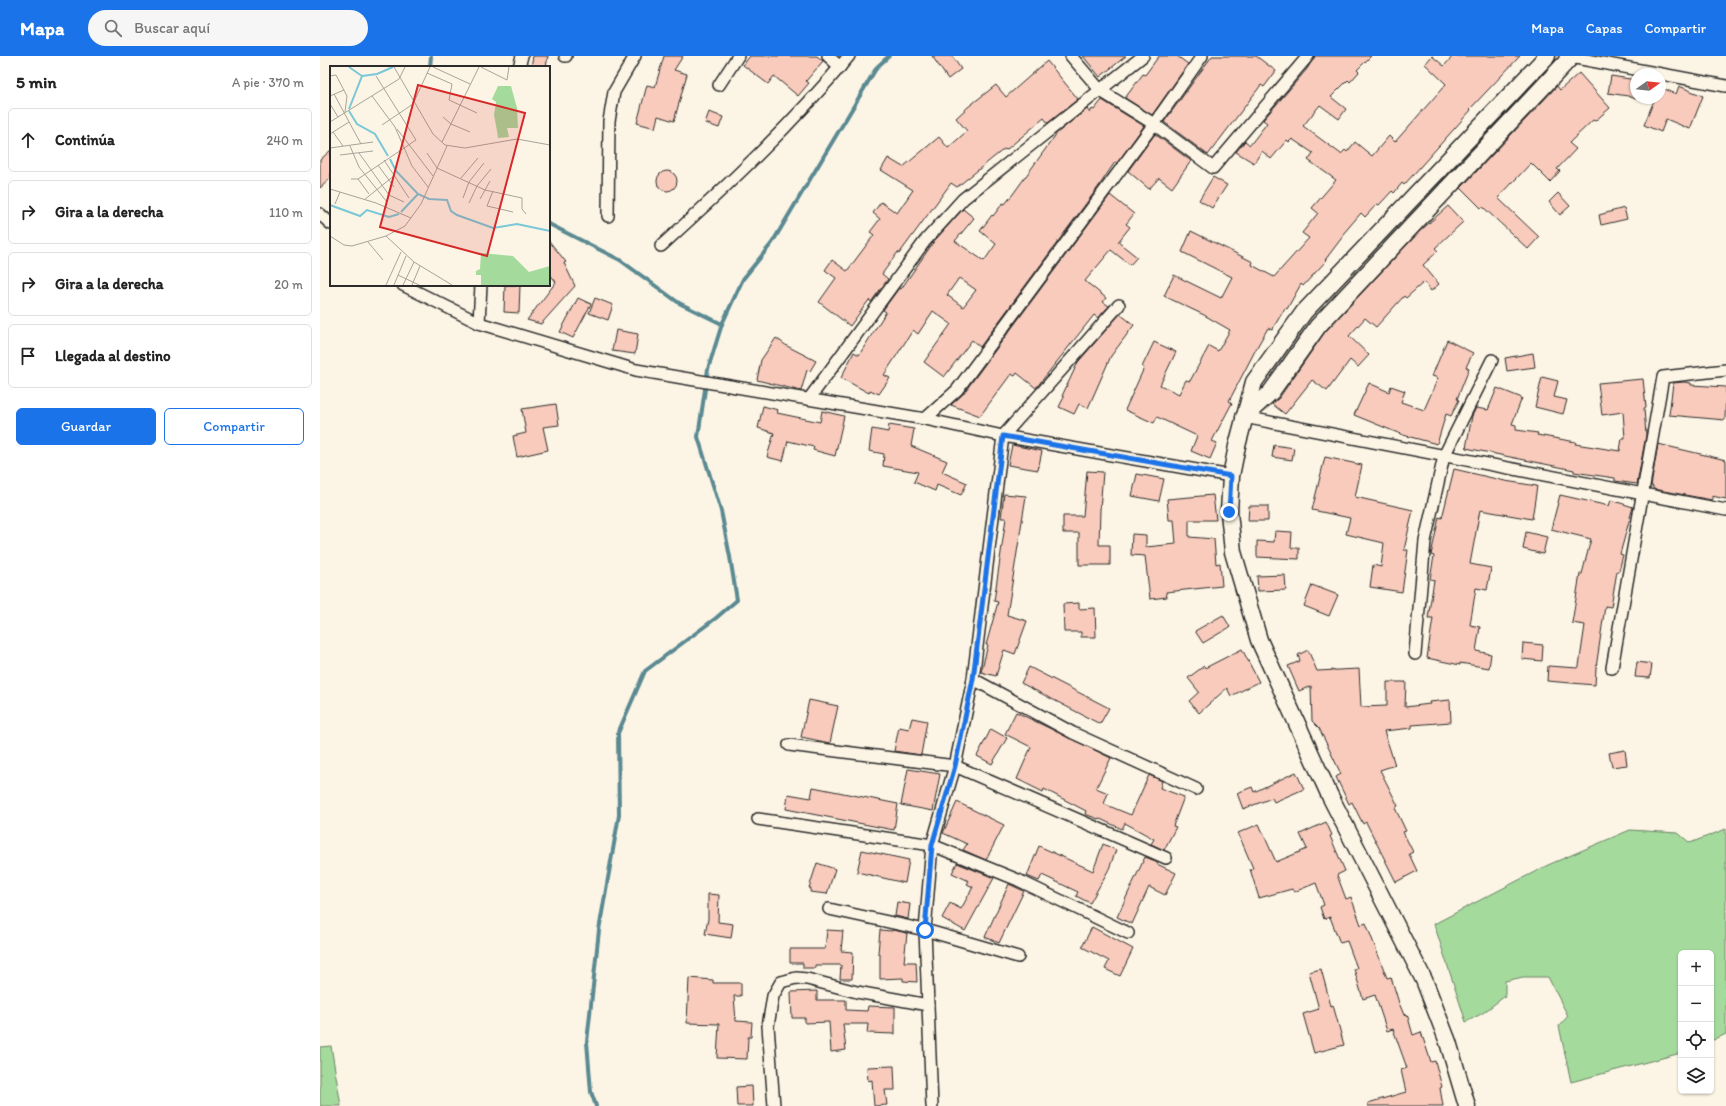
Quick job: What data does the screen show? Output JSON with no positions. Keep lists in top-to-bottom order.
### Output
{
  "north": "right",
  "page": {
    "header": "Mapa",
    "search": "Buscar aquí",
    "nav": ["Mapa", "Capas", "Compartir"],
    "heading": ["5 min", "A pie · 370 m"],
    "list": [
      ["Continúa", "240 m"],
      ["Gira a la derecha", "110 m"],
      ["Gira a la derecha", "20 m"],
      "Llegada al destino"
    ],
    "buttons": ["Guardar", "Compartir"],
    "map_buttons": ["+", "−"]
  }
}
